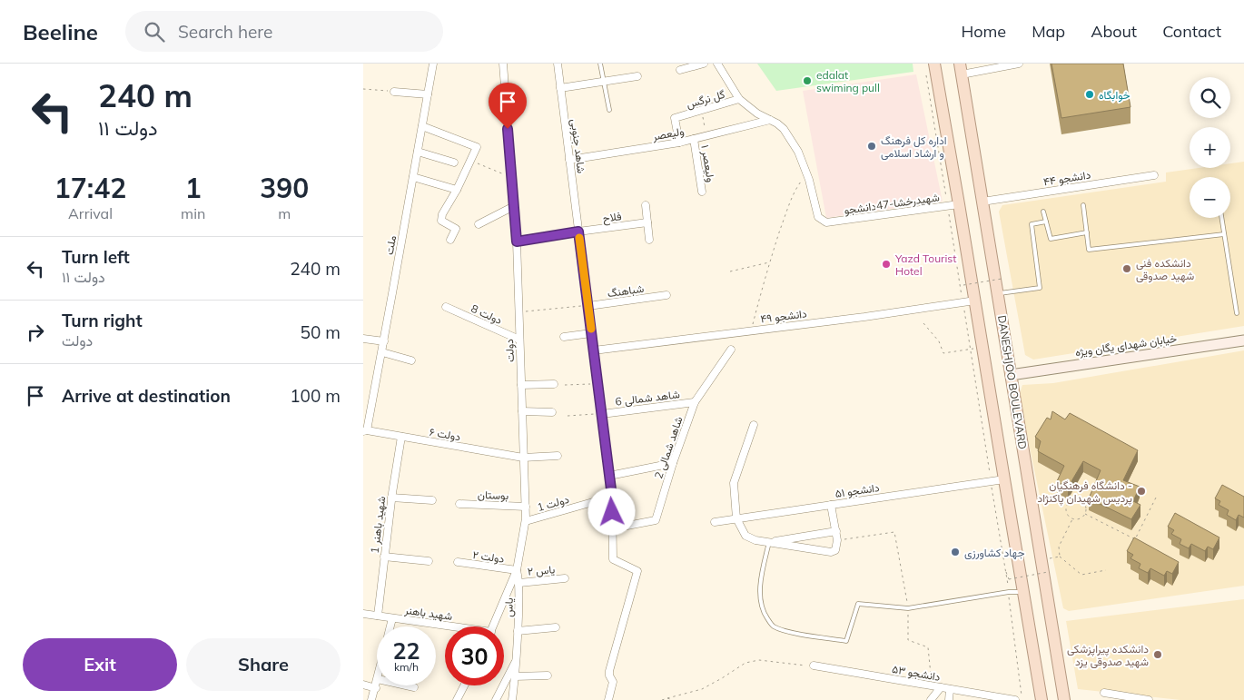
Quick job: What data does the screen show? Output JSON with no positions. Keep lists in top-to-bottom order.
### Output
{
  "streets": {
    "main road": ["DANESHJOO BOULEVARD"],
    "street": [
      "گل نرگس",
      "ولیعصر",
      "شاهد جنوبی",
      "ولیعصر ۱",
      "دانشجو ۴۴",
      "شهیدرخشا-47دانشجو",
      "فلاح",
      "ملت",
      "شباهنگ",
      "دولت 8",
      "دانشجو ۴۹",
      "خیابان شهدای یگان ویژه",
      "دولت",
      "شاهد شمالی 6",
      "دولت ۶",
      "شاهد شمالی 2",
      "دانشجو ۵۱",
      "بوستان",
      "دولت 1",
      "شهید باهنر 1",
      "دولت ۲",
      "یاس ۲",
      "یاس",
      "شهید باهنر",
      "دانشجو ۵۳"
    ]
  },
  "crossings": [
    ["گل نرگس", "ولیعصر"],
    ["ولیعصر", "شاهد جنوبی"],
    ["ولیعصر", "ولیعصر ۱"],
    ["شاهد جنوبی", "فلاح"],
    ["شاهد جنوبی", "شباهنگ"],
    ["شاهد جنوبی", "دانشجو ۴۹"],
    ["شاهد جنوبی", "شاهد شمالی 6"],
    ["شاهد جنوبی", "شاهد شمالی 2"],
    ["شاهد جنوبی", "دولت 1"],
    ["دانشجو ۴۴", "DANESHJOO BOULEVARD"],
    ["فلاح", "دولت"],
    ["ملت", "دولت ۶"],
    ["دولت 8", "دولت"],
    ["خیابان شهدای یگان ویژه", "DANESHJOO BOULEVARD"],
    ["دولت", "دولت ۶"],
    ["دولت", "بوستان"],
    ["دولت", "دولت 1"],
    ["دولت", "دولت ۲"],
    ["دولت", "یاس"],
    ["شاهد شمالی 6", "شاهد شمالی 2"],
    ["دولت ۶", "شهید باهنر 1"],
    ["شهید باهنر 1", "شهید باهنر"],
    ["دولت ۲", "یاس"],
    ["یاس ۲", "یاس"]
  ],
  "places": [
    "edalat swiming pull",
    "خوابگاه",
    "اداره کل فرهنگ و ارشاد اسلامی",
    "Yazd Tourist Hotel",
    "دانشکده فنی شهید صدوقی",
    "دانشگاه فرهنگیان - پردیس شهیدان پاکنژاد",
    "جهاد کشاورزی",
    "دانشکده پیراپزشکی شهید صدوقی یزد"
  ],
  "page": {
    "header": "Beeline",
    "search": "Search here",
    "nav": [
      "Home",
      "Map",
      "About",
      "Contact"
    ],
    "turn": ["240 m", "دولت ۱۱"],
    "map_buttons": ["+", "−"],
    "eta": [
      "17:42",
      "Arrival",
      "1",
      "min",
      "390",
      "m"
    ],
    "list": [
      {
        "name": "Turn left",
        "note": "دولت ۱۱",
        "value": "240 m"
      },
      {
        "name": "Turn right",
        "note": "دولت",
        "value": "50 m"
      },
      {
        "name": "Arrive at destination",
        "value": "100 m"
      }
    ],
    "speed": "22 km/h",
    "limit": "30",
    "buttons": ["Exit", "Share"]
  }
}
